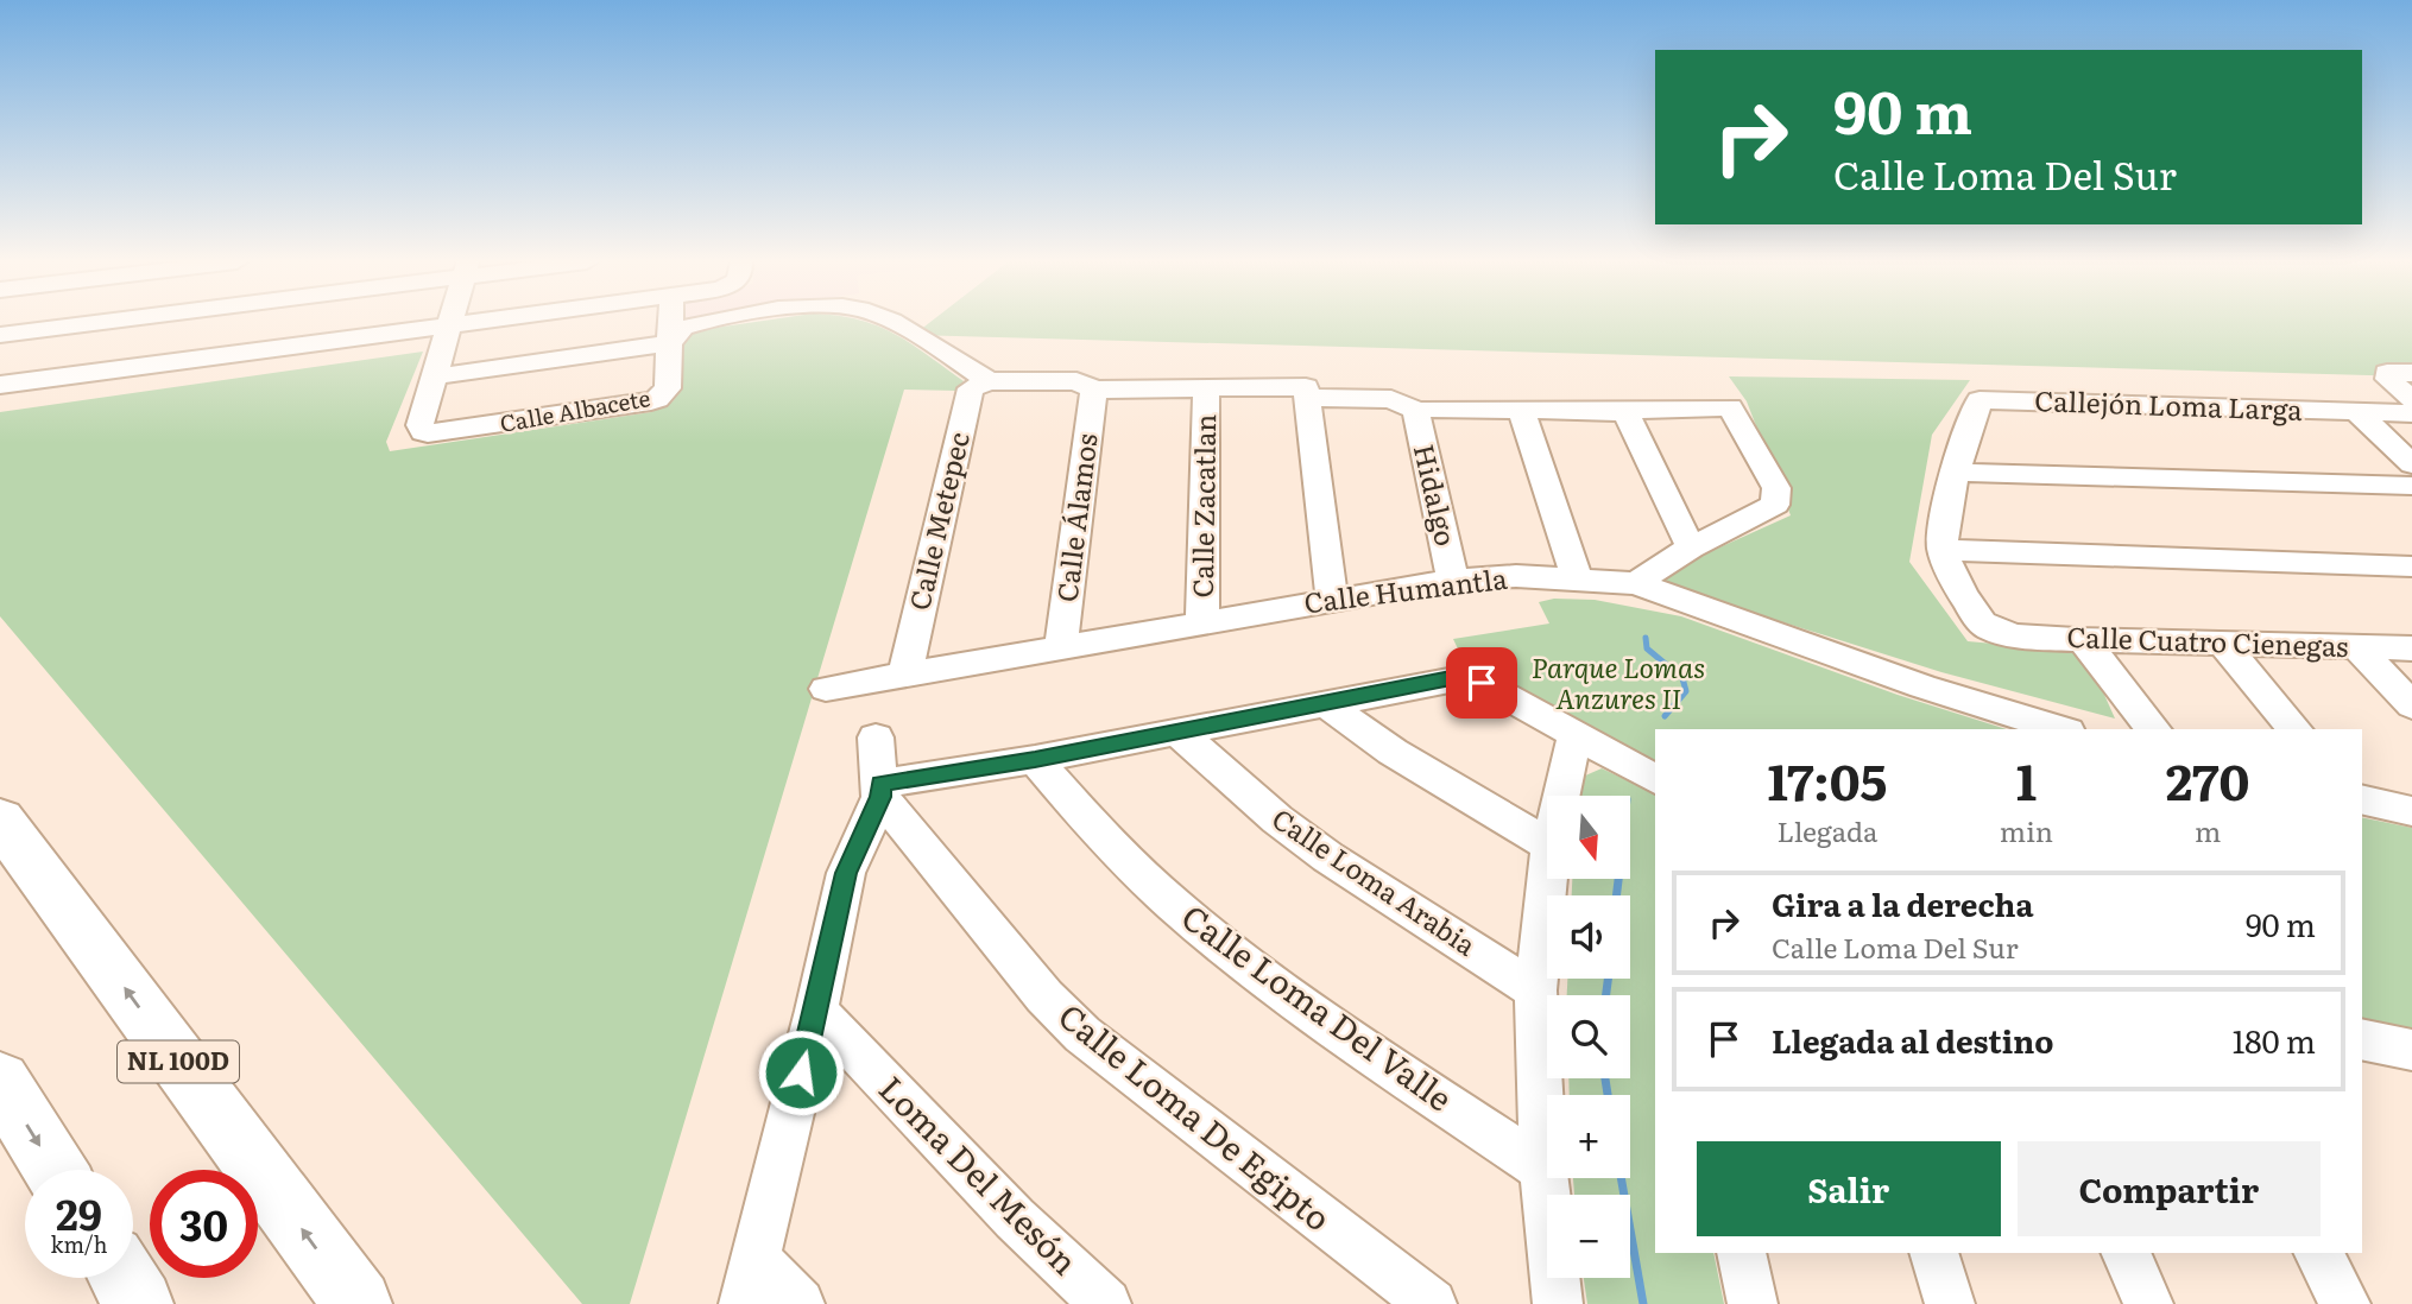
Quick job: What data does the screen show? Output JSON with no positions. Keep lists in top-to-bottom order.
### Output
{
  "streets": {
    "highway": ["NL 100D"],
    "street": [
      "Callejón Loma Larga",
      "Calle Albacete",
      "Hidalgo",
      "Calle Zacatlan",
      "Calle Álamos",
      "Calle Metepec",
      "Calle Humantla",
      "Calle Cuatro Cienegas",
      "Calle Loma Arabia",
      "Calle Loma Del Valle",
      "Calle Loma De Egipto",
      "Loma Del Mesón"
    ]
  },
  "crossings": [
    ["Hidalgo", "Calle Humantla"],
    ["Calle Zacatlan", "Calle Humantla"],
    ["Calle Álamos", "Calle Humantla"],
    ["Calle Metepec", "Calle Humantla"]
  ],
  "parks": ["Parque Lomas Anzures II"],
  "north": "bottom",
  "page": {
    "turn": ["90 m", "Calle Loma Del Sur"],
    "eta": [
      "17:05",
      "Llegada",
      "1",
      "min",
      "270",
      "m"
    ],
    "map_buttons": ["+", "−"],
    "list": [
      {
        "name": "Gira a la derecha",
        "note": "Calle Loma Del Sur",
        "value": "90 m"
      },
      {
        "name": "Llegada al destino",
        "value": "180 m"
      }
    ],
    "buttons": ["Salir", "Compartir"],
    "speed": "29 km/h",
    "limit": "30"
  }
}
